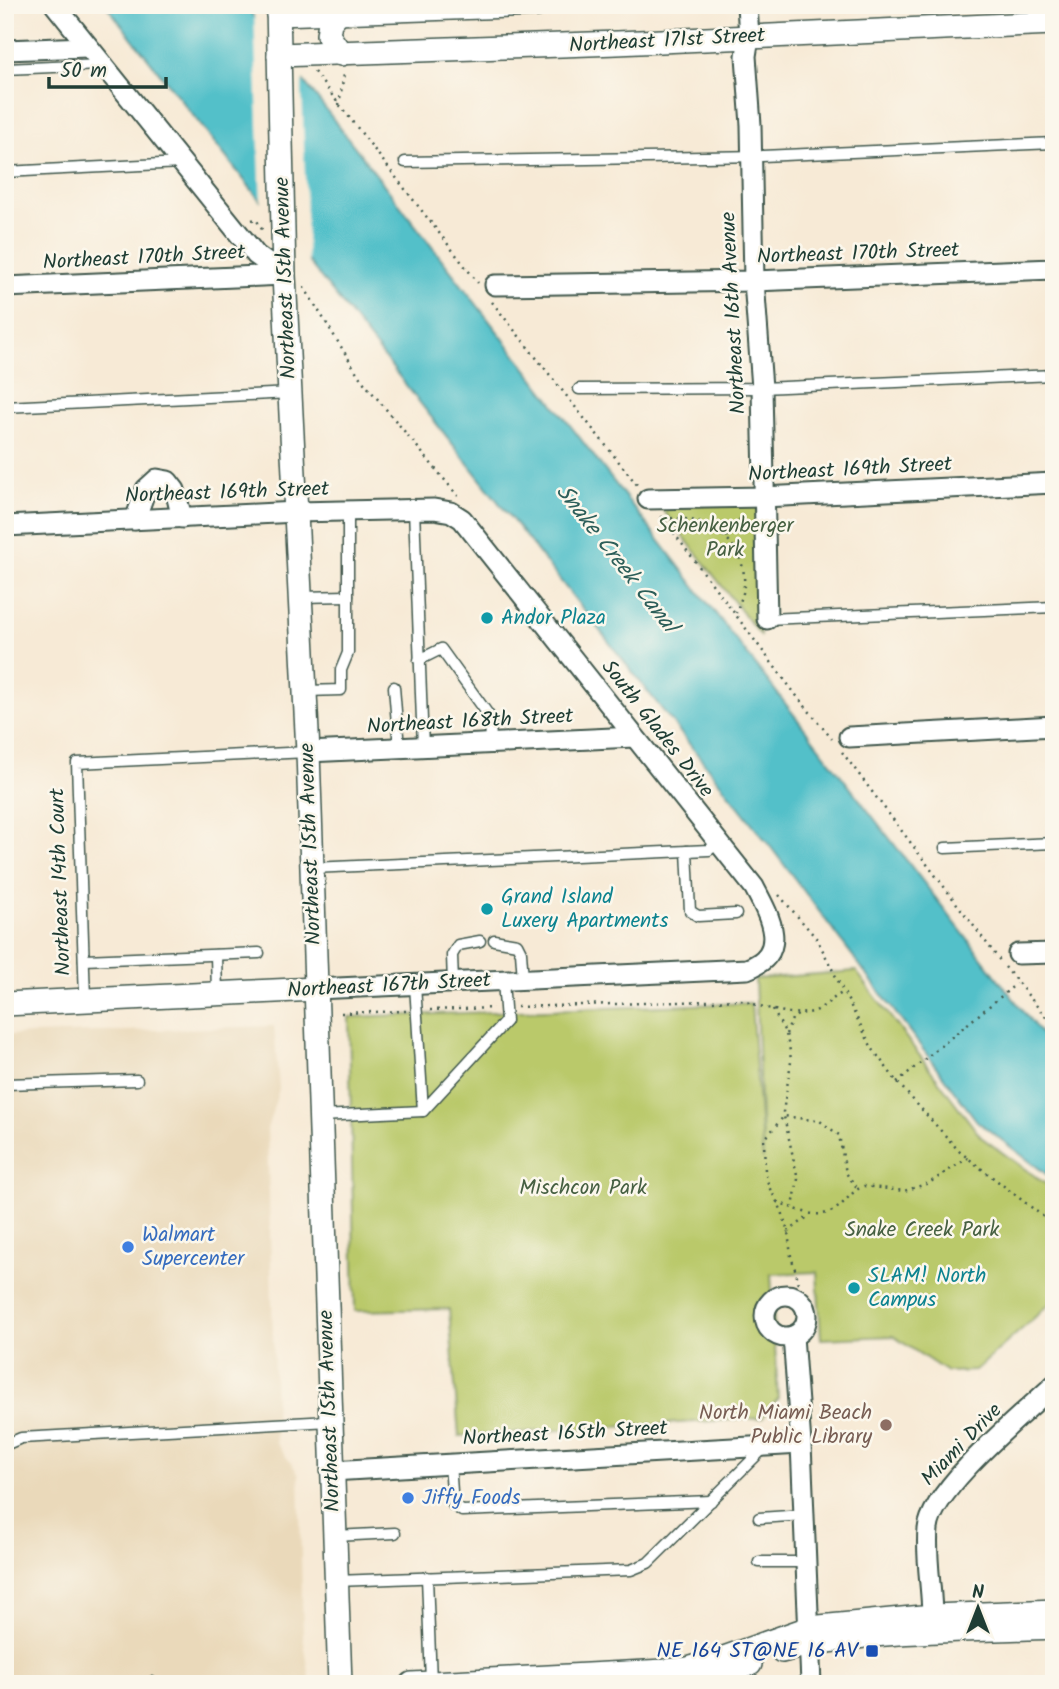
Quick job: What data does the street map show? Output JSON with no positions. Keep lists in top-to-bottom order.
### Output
{
  "streets": {
    "street": [
      "Northeast 171st Street",
      "Northeast 170th Street",
      "Northeast 15th Avenue",
      "Northeast 16th Avenue",
      "Northeast 169th Street",
      "Northeast 168th Street",
      "South Glades Drive",
      "Northeast 167th Street",
      "Northeast 165th Street",
      "Miami Drive"
    ],
    "lane": ["Northeast 14th Court"]
  },
  "crossings": [
    ["Northeast 171st Street", "Northeast 15th Avenue"],
    ["Northeast 171st Street", "Northeast 16th Avenue"],
    ["Northeast 170th Street", "Northeast 15th Avenue"],
    ["Northeast 170th Street", "Northeast 16th Avenue"],
    ["Northeast 15th Avenue", "Northeast 169th Street"],
    ["Northeast 15th Avenue", "Northeast 168th Street"],
    ["Northeast 15th Avenue", "Northeast 14th Court"],
    ["Northeast 15th Avenue", "Northeast 167th Street"],
    ["Northeast 15th Avenue", "Northeast 165th Street"],
    ["Northeast 16th Avenue", "Northeast 169th Street"],
    ["Northeast 169th Street", "South Glades Drive"],
    ["Northeast 168th Street", "South Glades Drive"],
    ["Northeast 168th Street", "Northeast 14th Court"],
    ["South Glades Drive", "Northeast 167th Street"],
    ["Northeast 14th Court", "Northeast 167th Street"]
  ],
  "water": ["Snake Creek Canal"],
  "parks": ["Schenkenberger Park", "Mischcon Park", "Snake Creek Park"],
  "places": {
    "other": [
      "Andor Plaza",
      "Grand Island Luxery Apartments",
      "Walmart Supercenter",
      "SLAM! North Campus",
      "North Miami Beach Public Library",
      "Jiffy Foods"
    ],
    "transit": ["NE 164 ST@NE 16 AV"]
  },
  "scale_bar": "50 m",
  "north": "top"
}
